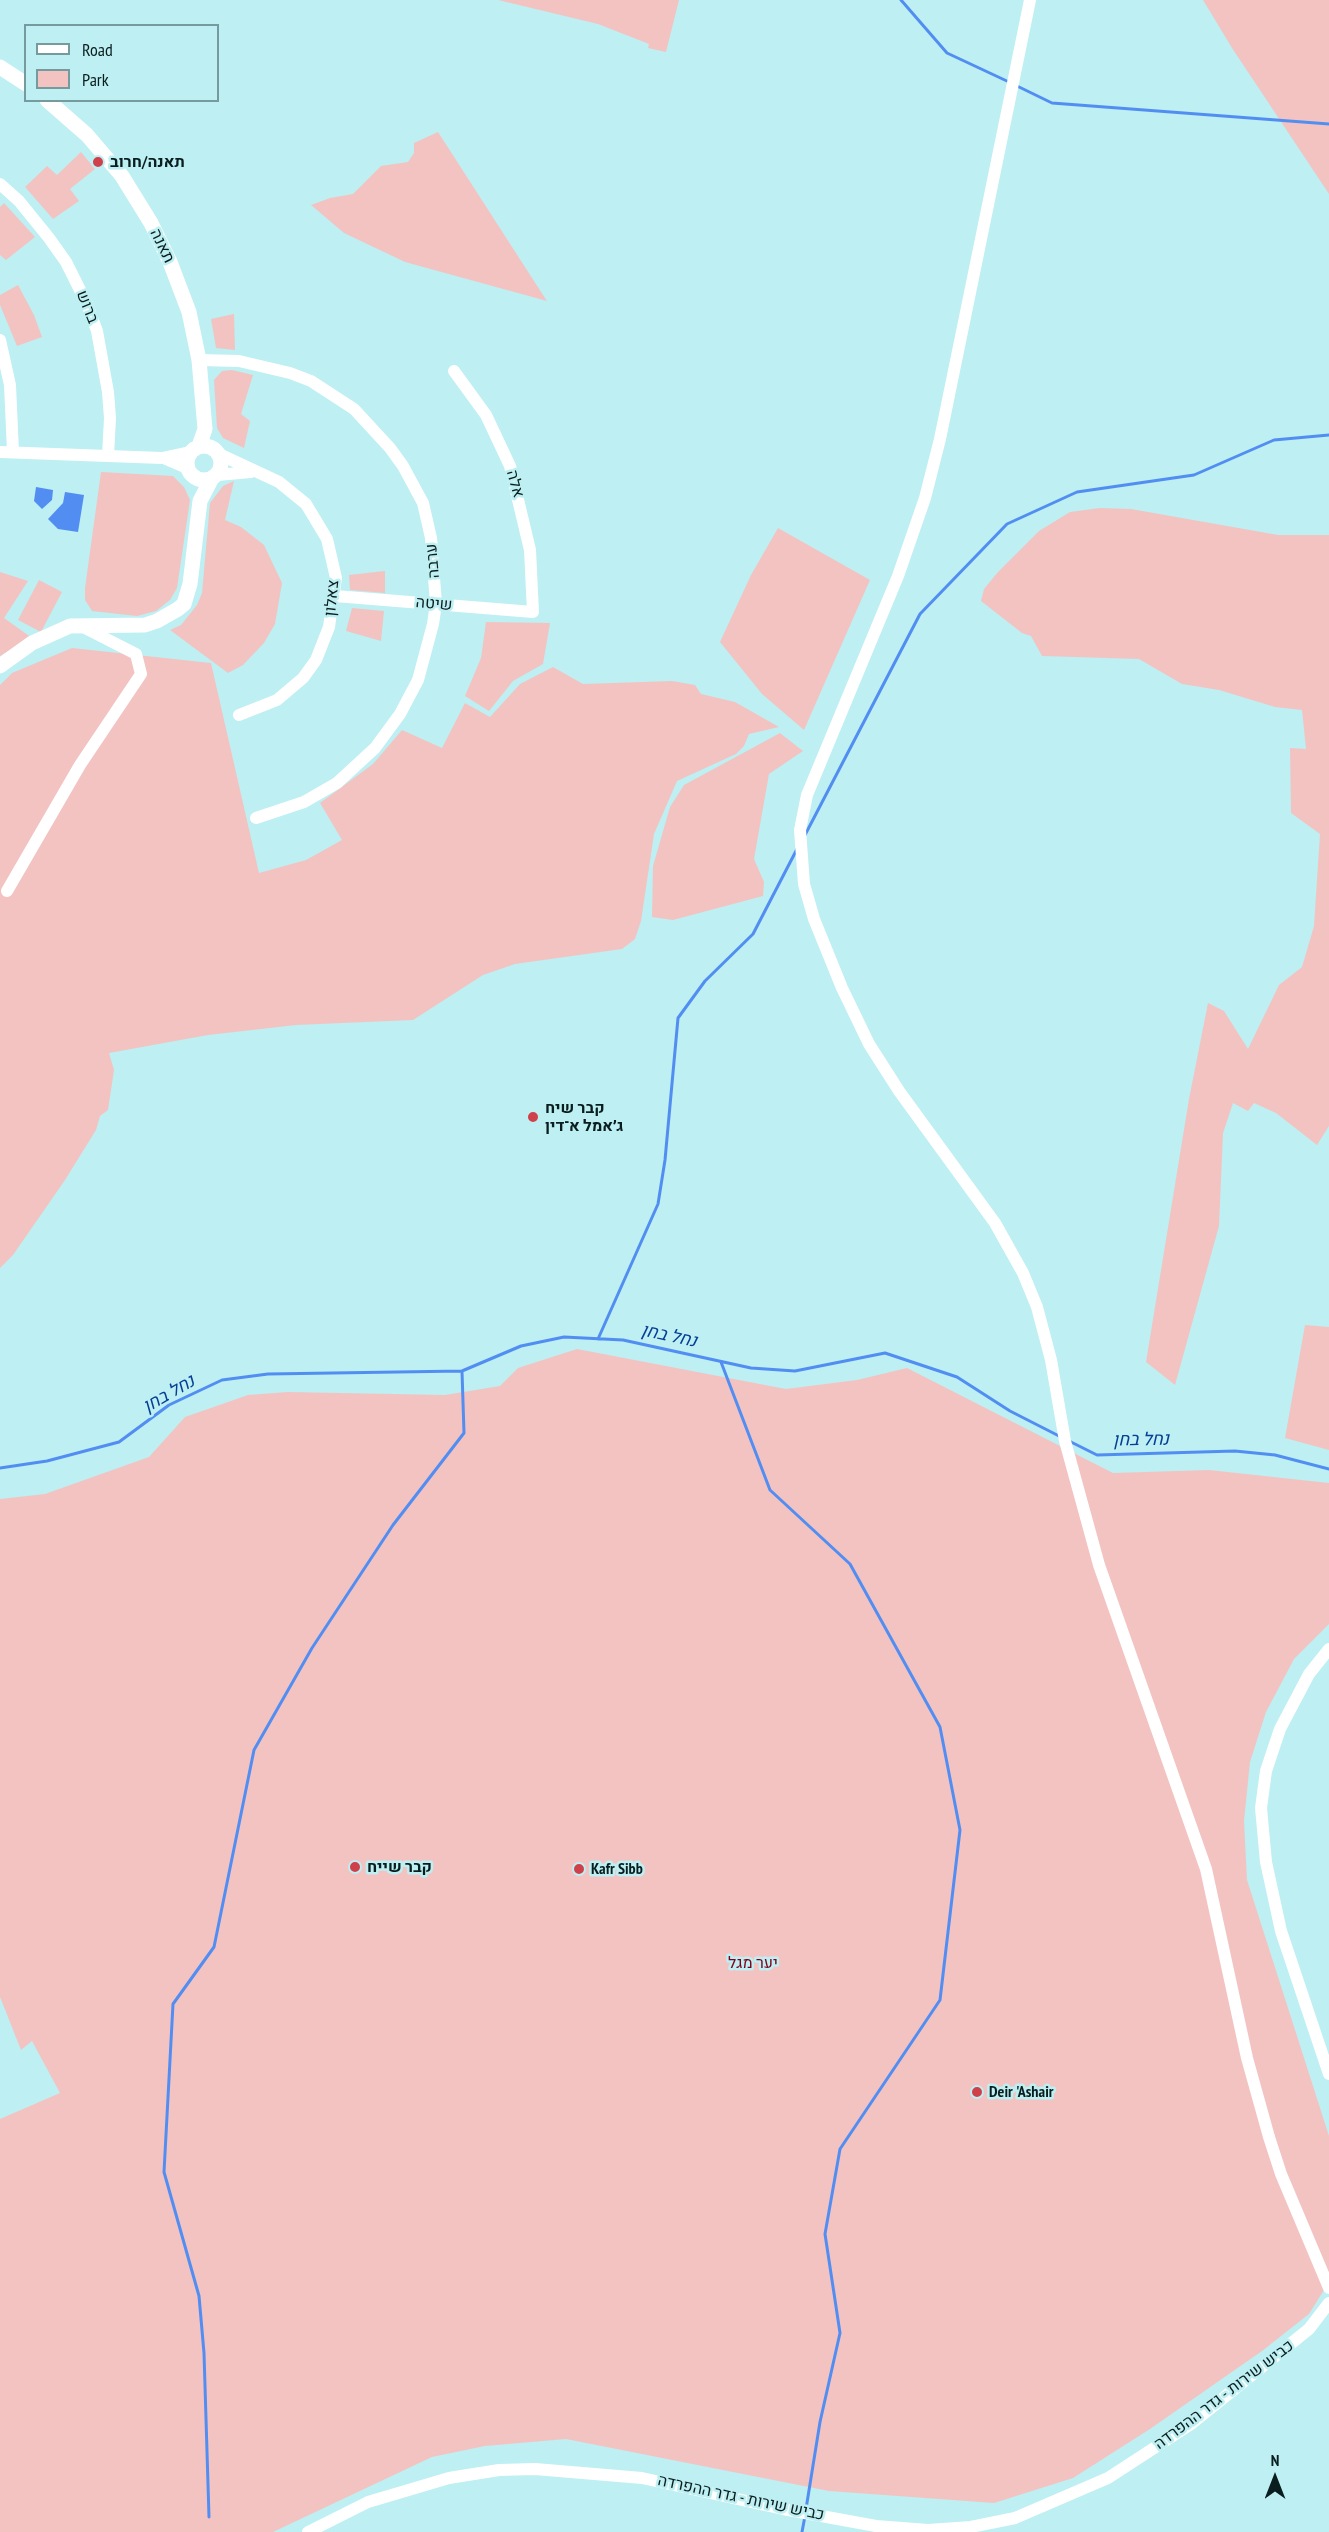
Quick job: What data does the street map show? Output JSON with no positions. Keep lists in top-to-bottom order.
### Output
{
  "streets": {
    "street": [
      "תאנה",
      "ברוש",
      "אלה",
      "ערבה",
      "צאלון",
      "שיטה",
      "כביש שירות - גדר ההפרדה"
    ]
  },
  "crossings": [
    ["תאנה", "ערבה"],
    ["תאנה", "צאלון"],
    ["אלה", "שיטה"],
    ["ערבה", "שיטה"],
    ["צאלון", "שיטה"]
  ],
  "water": ["נחל בחן"],
  "parks": ["יער מגל"],
  "places": [
    "תאנה/חרוב",
    "קבר שיח ג׳אמל א־דין",
    "קבר שייח",
    "Kafr Sibb",
    "Deir 'Ashair"
  ],
  "legend": ["Road", "Park"],
  "north": "top"
}
